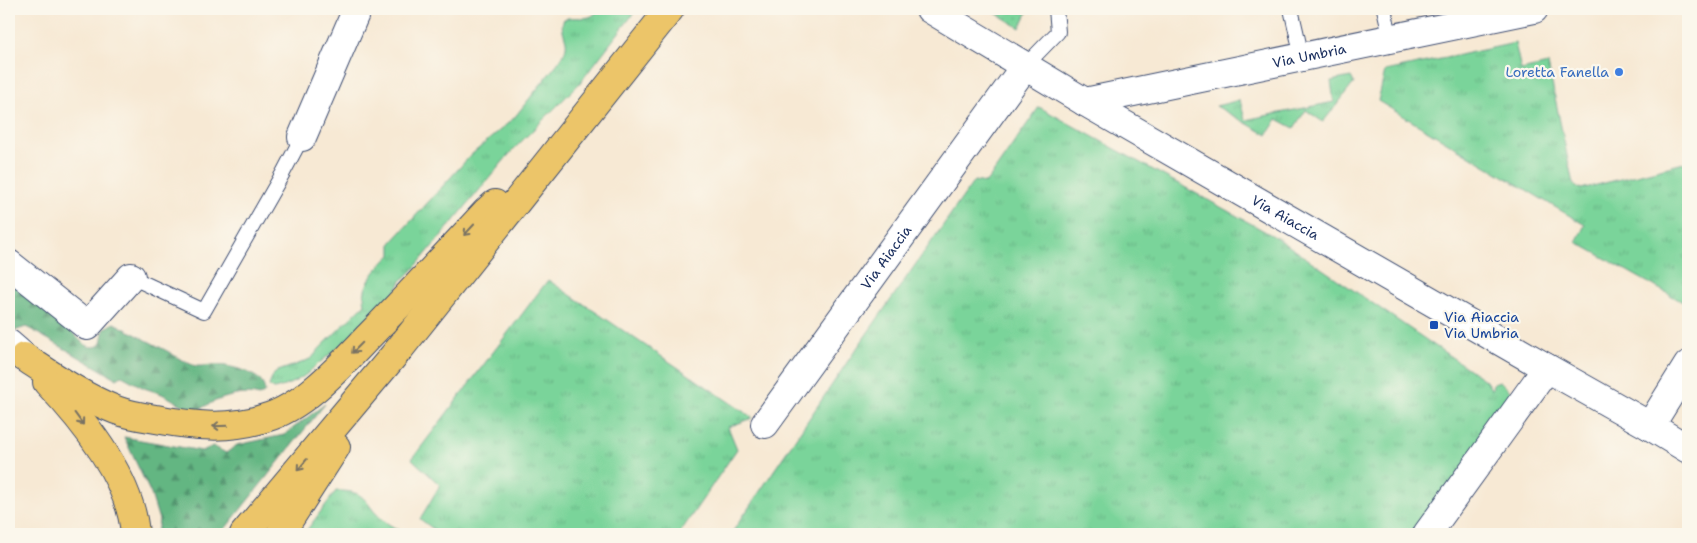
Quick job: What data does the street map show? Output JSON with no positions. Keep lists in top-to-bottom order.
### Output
{
  "streets": {
    "street": ["Via Umbria", "Via Aiaccia"]
  },
  "crossings": [
    ["Via Umbria", "Via Aiaccia"]
  ],
  "places": {
    "other": ["Loretta Fanella"],
    "transit": ["Via Aiaccia Via Umbria"]
  }
}
